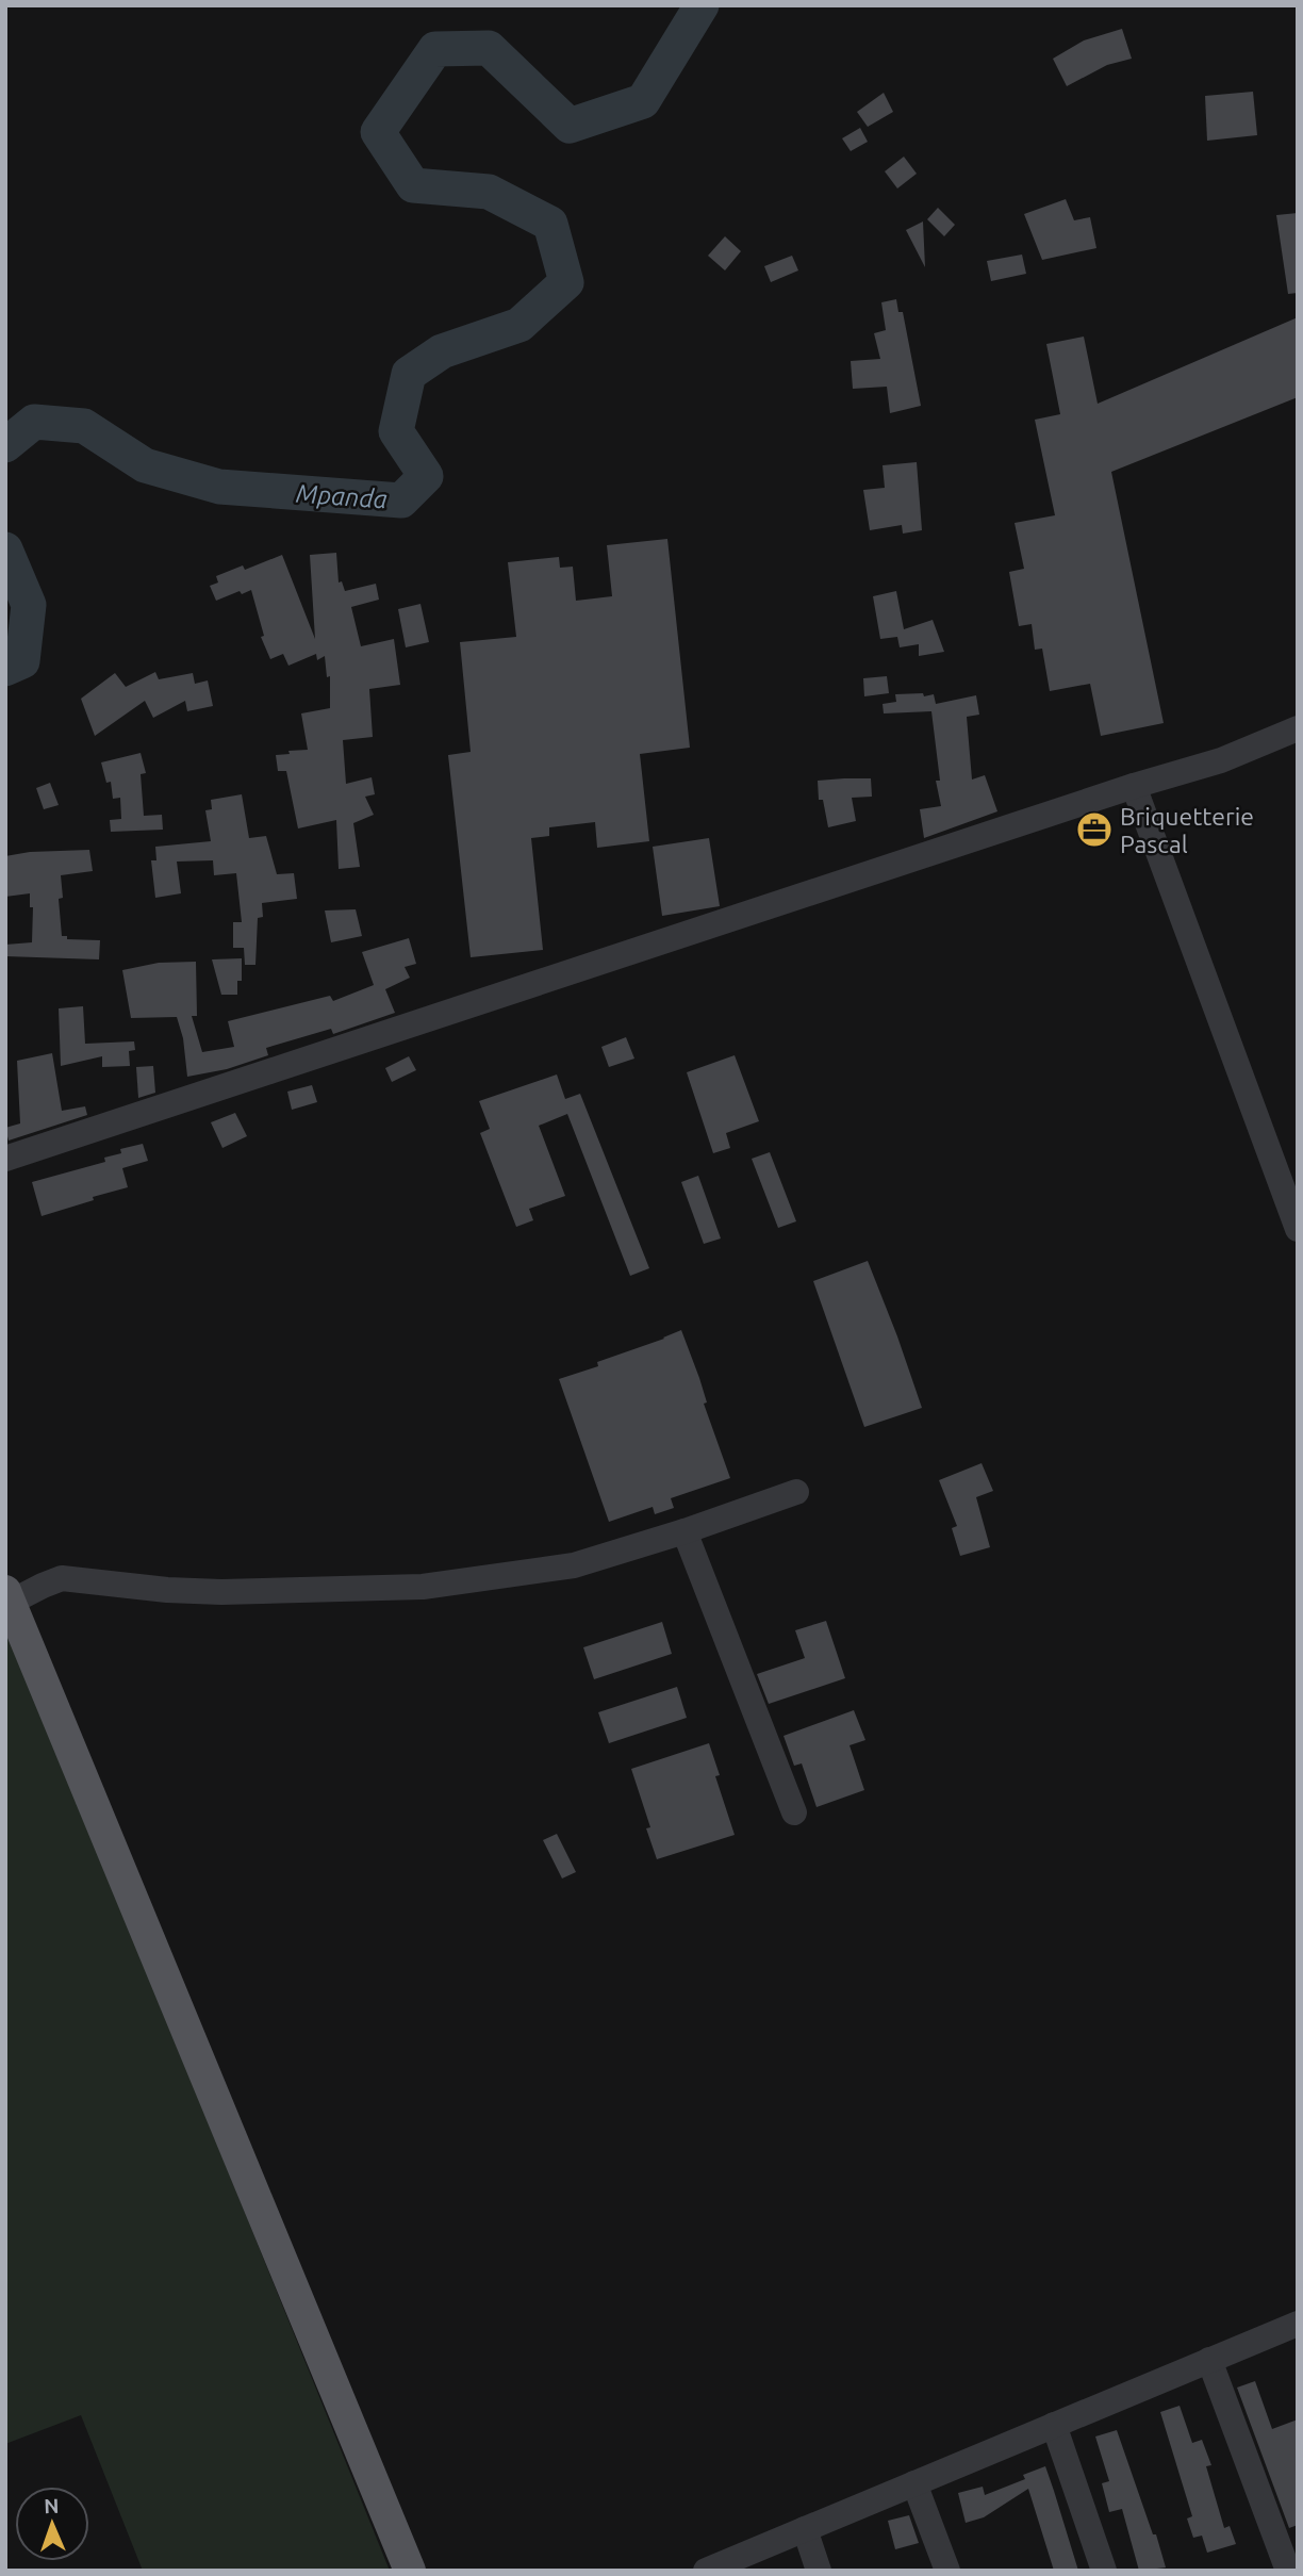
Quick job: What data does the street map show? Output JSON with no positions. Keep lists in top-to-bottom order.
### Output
{
  "water": ["Mpanda"],
  "places": {
    "office": ["Briquetterie Pascal"]
  },
  "north": "top"
}
